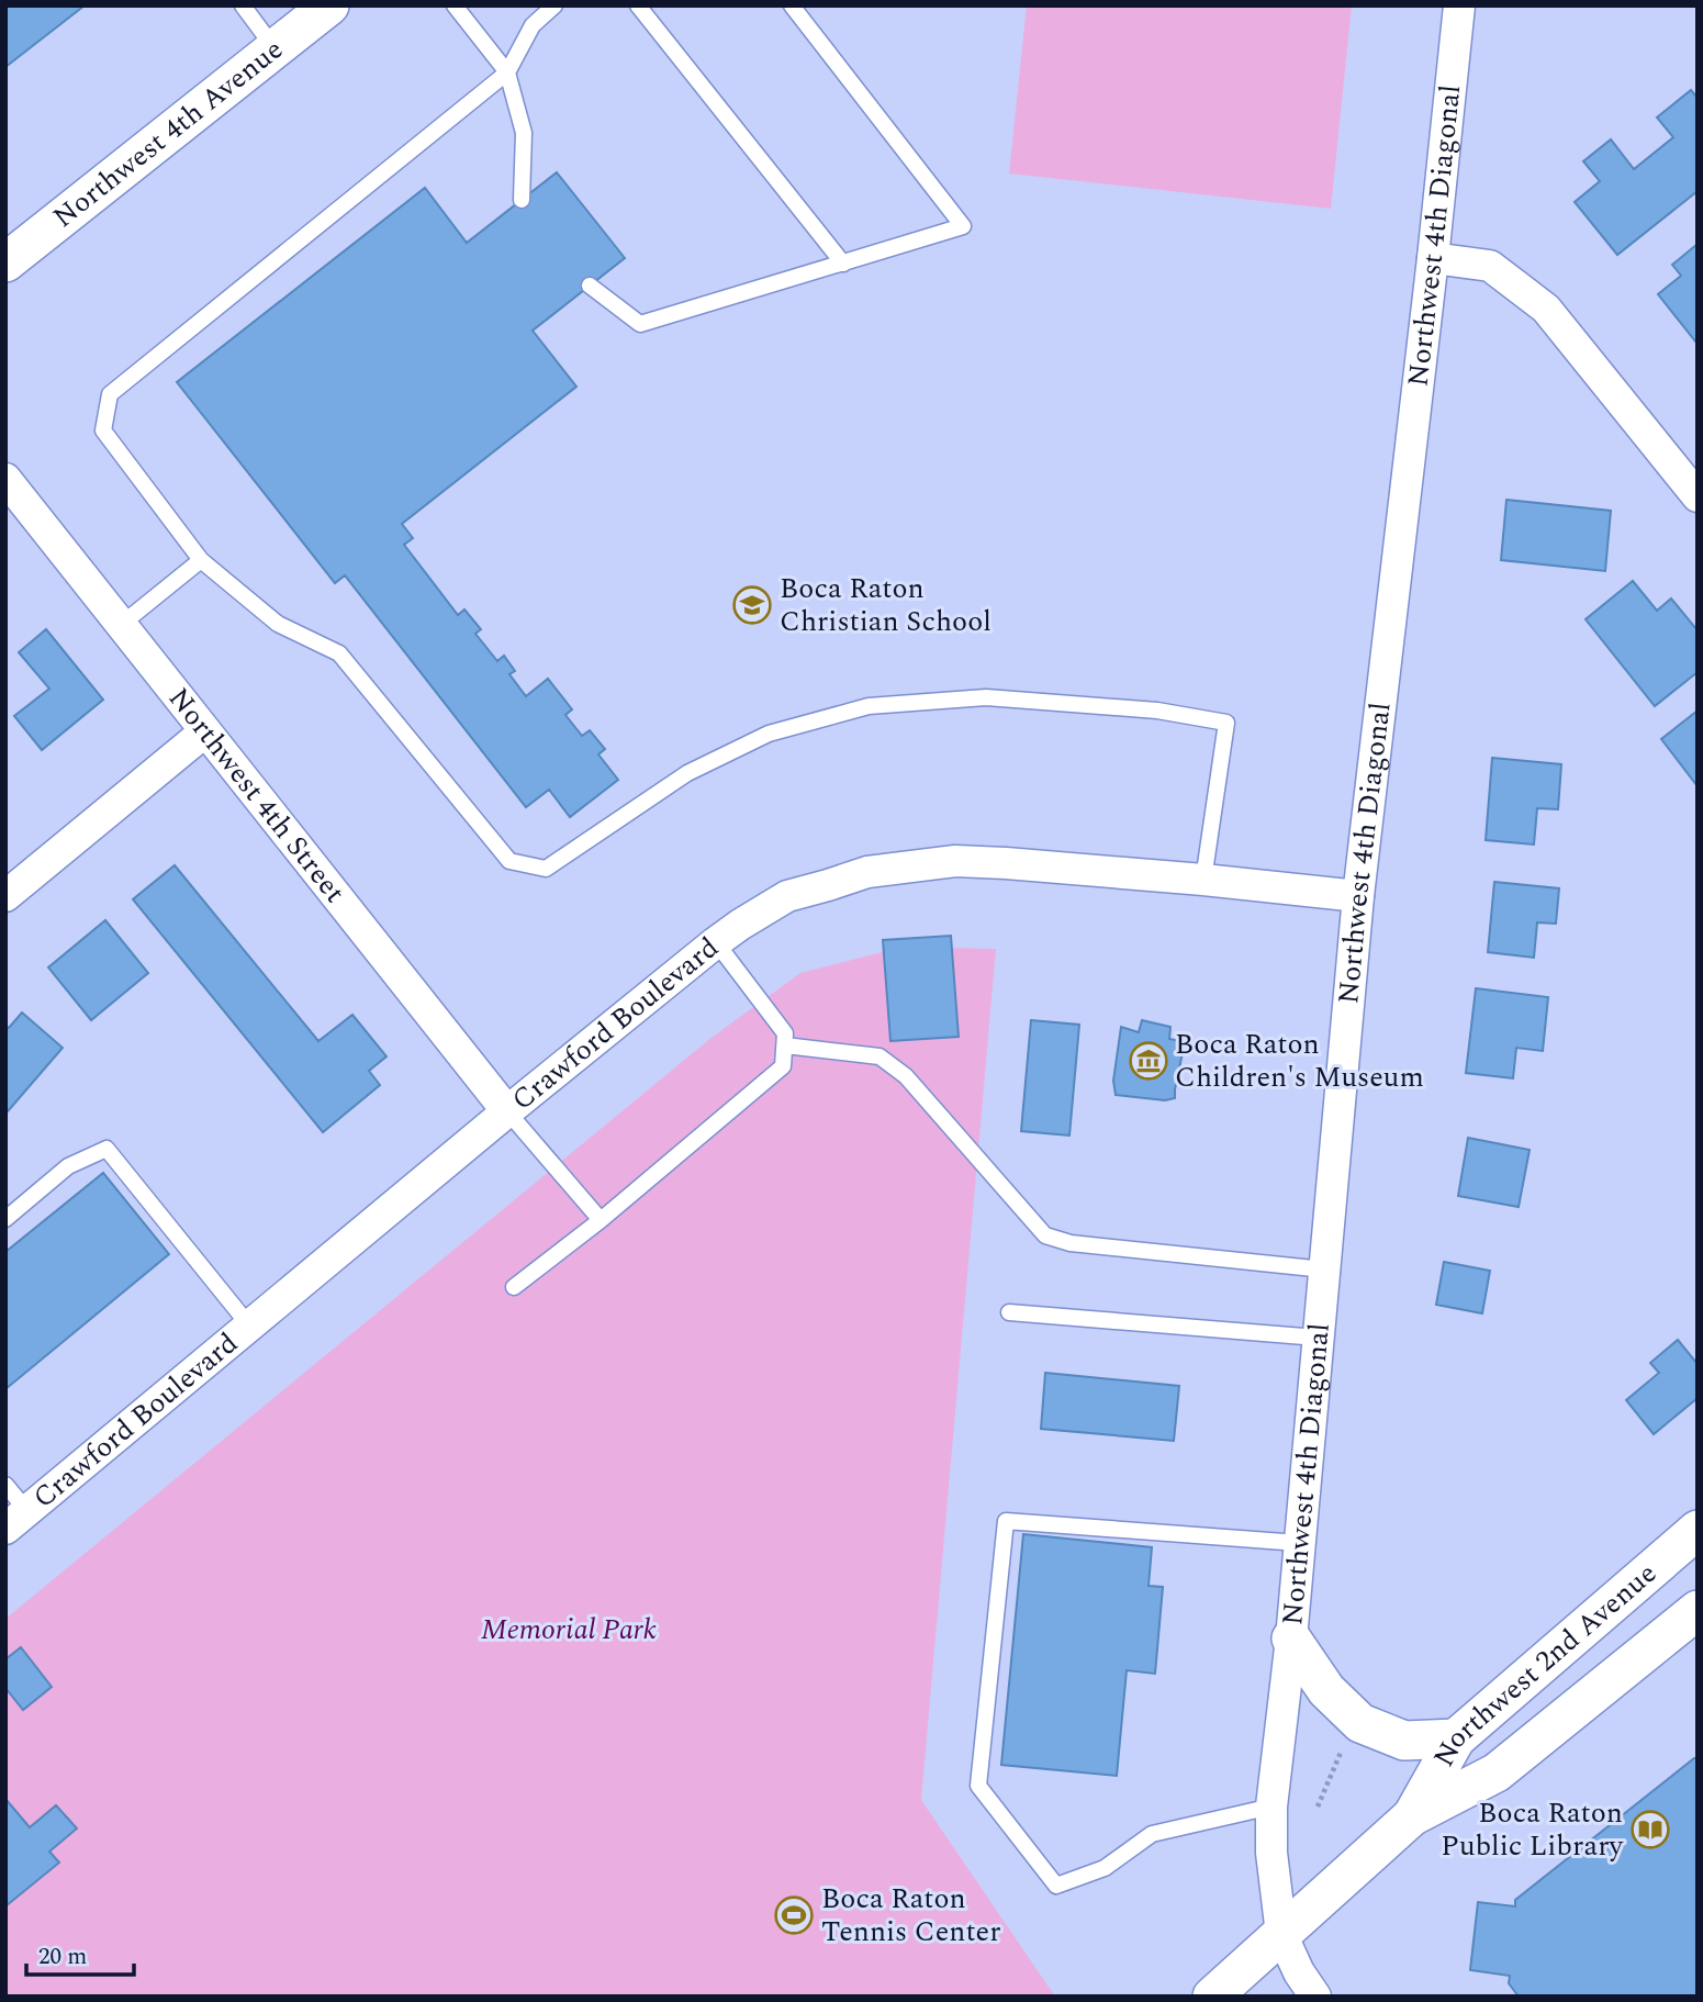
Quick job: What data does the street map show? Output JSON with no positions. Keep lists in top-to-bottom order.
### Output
{
  "streets": {
    "street": [
      "Northwest 4th Avenue",
      "Northwest 4th Diagonal",
      "Northwest 4th Street",
      "Crawford Boulevard",
      "Northwest 2nd Avenue"
    ]
  },
  "crossings": [
    ["Northwest 4th Diagonal", "Crawford Boulevard"],
    ["Northwest 4th Diagonal", "Northwest 2nd Avenue"],
    ["Northwest 4th Street", "Crawford Boulevard"]
  ],
  "parks": ["Memorial Park"],
  "places": {
    "school or university": ["Boca Raton Christian School"],
    "museum": ["Boca Raton Children's Museum"],
    "library": ["Boca Raton Public Library"],
    "sports": ["Boca Raton Tennis Center"]
  },
  "scale_bar": "20 m"
}
